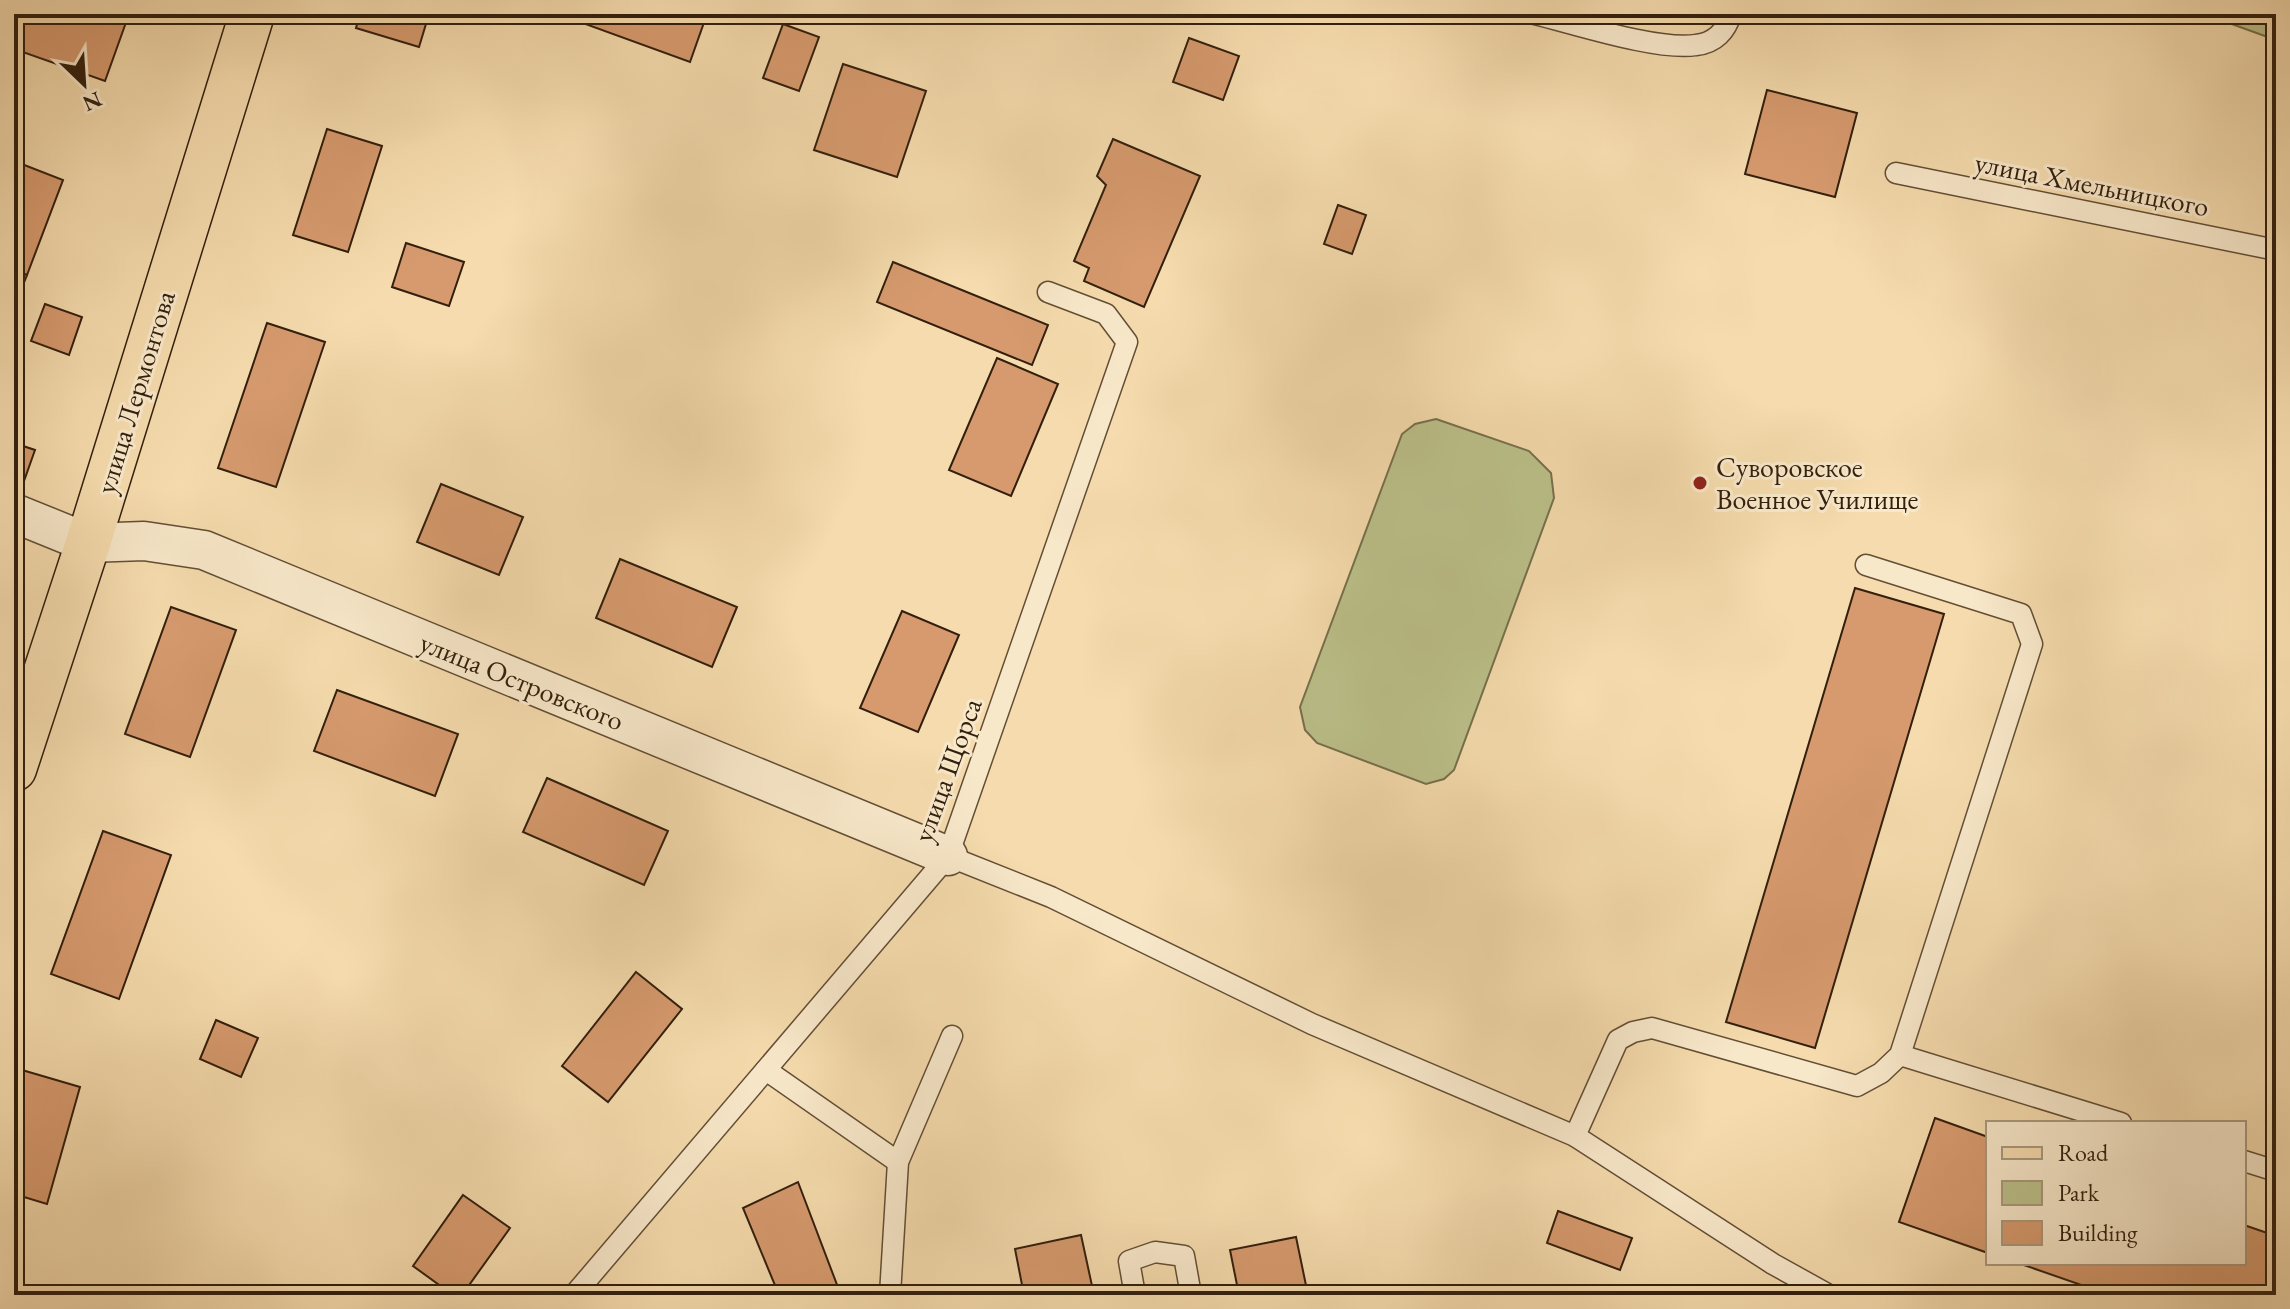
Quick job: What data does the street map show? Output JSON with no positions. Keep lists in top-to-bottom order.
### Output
{
  "streets": {
    "main road": ["улица Лермонтова"],
    "street": ["улица Островского"],
    "lane": ["улица Хмельницкого", "улица Щорса"]
  },
  "crossings": [
    ["улица Лермонтова", "улица Островского"],
    ["улица Островского", "улица Щорса"]
  ],
  "places": ["Суворовское Военное Училище"],
  "legend": ["Road", "Park", "Building"],
  "north": "bottom right"
}
